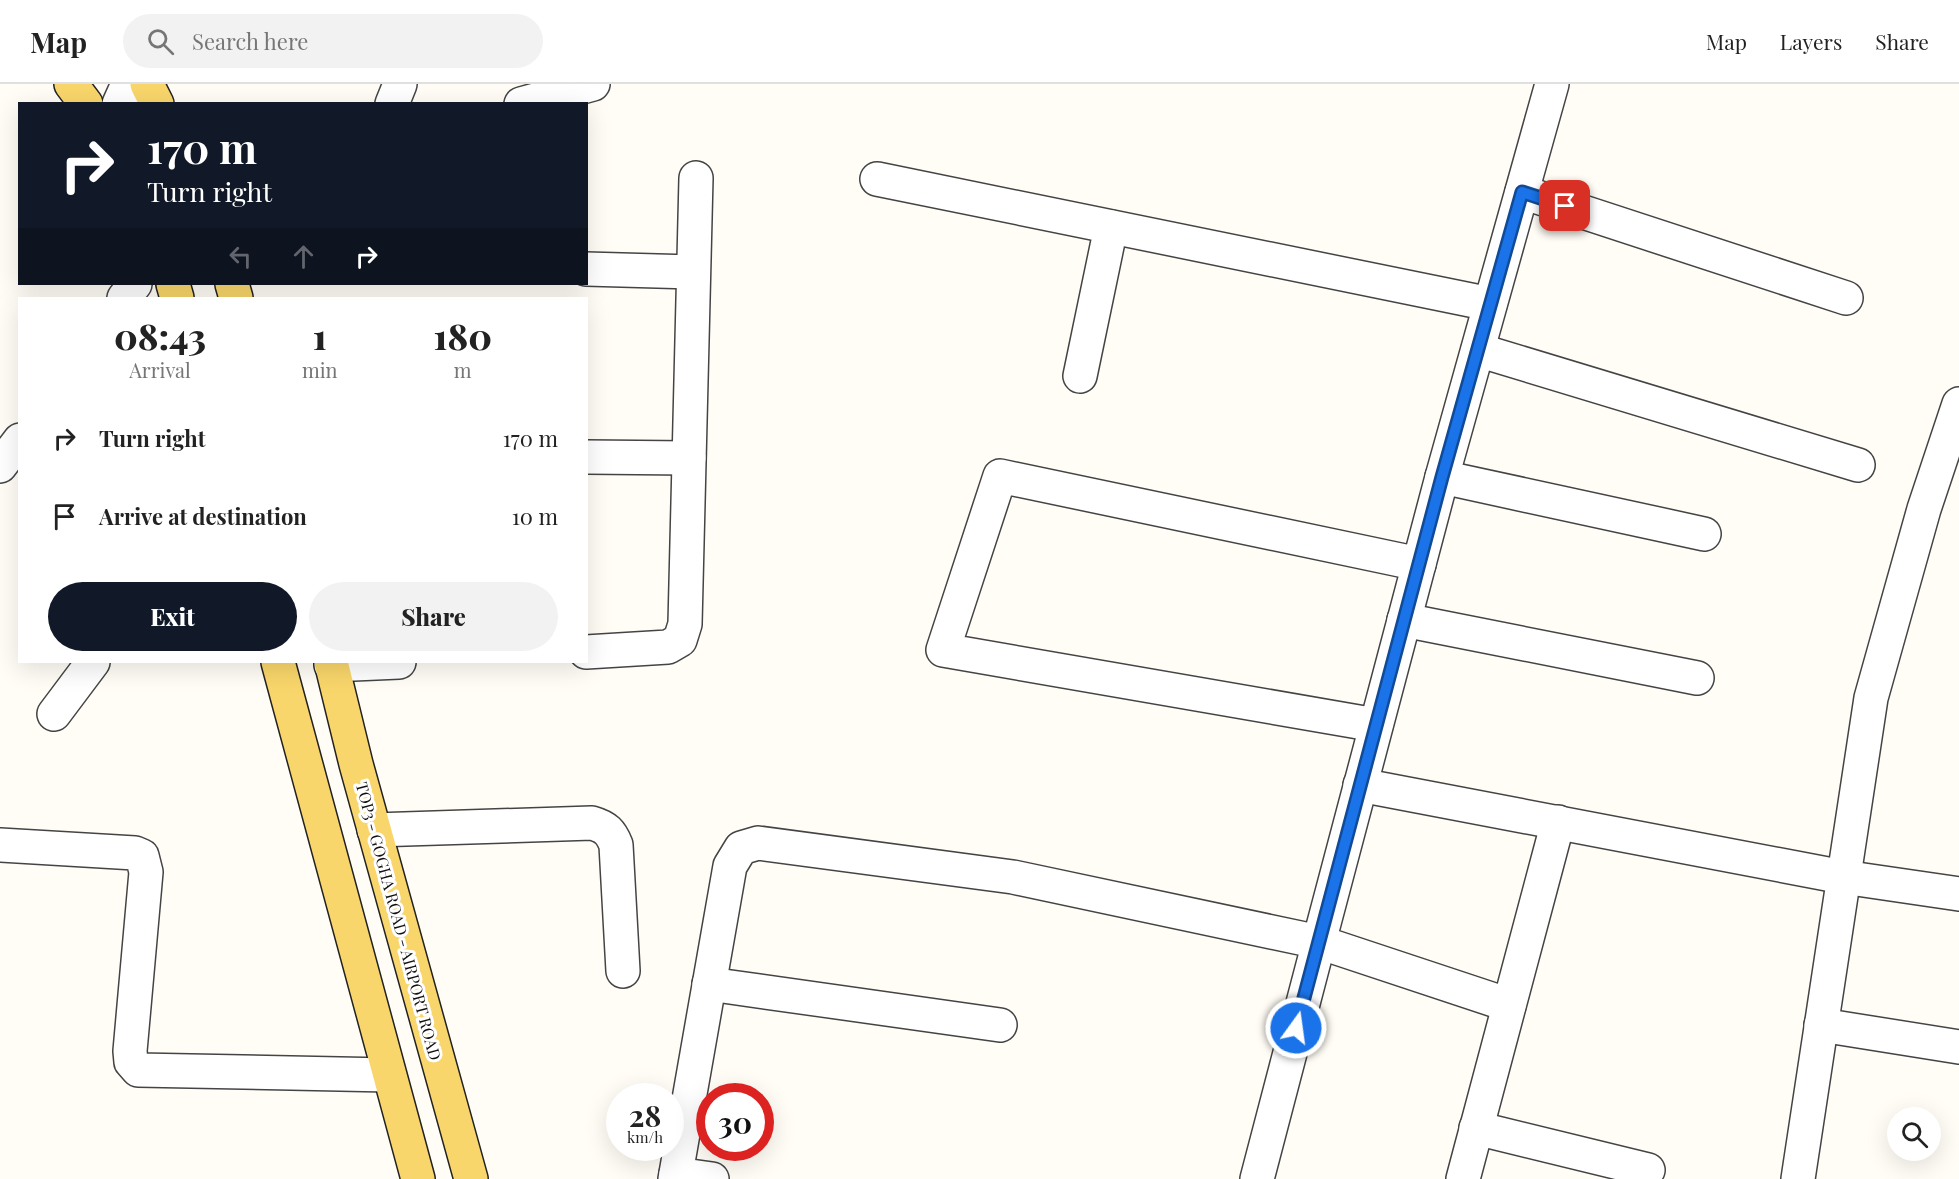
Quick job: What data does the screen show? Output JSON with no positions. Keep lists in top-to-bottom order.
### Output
{
  "streets": {
    "main road": ["TOP3 - GOGHA ROAD - AIRPORT ROAD"]
  },
  "page": {
    "header": "Map",
    "search": "Search here",
    "nav": ["Map", "Layers", "Share"],
    "turn": ["170 m", "Turn right"],
    "eta": [
      "08:43",
      "Arrival",
      "1",
      "min",
      "180",
      "m"
    ],
    "list": [
      {
        "name": "Turn right",
        "value": "170 m"
      },
      {
        "name": "Arrive at destination",
        "value": "10 m"
      }
    ],
    "buttons": ["Exit", "Share"],
    "speed": "28 km/h",
    "limit": "30"
  }
}
